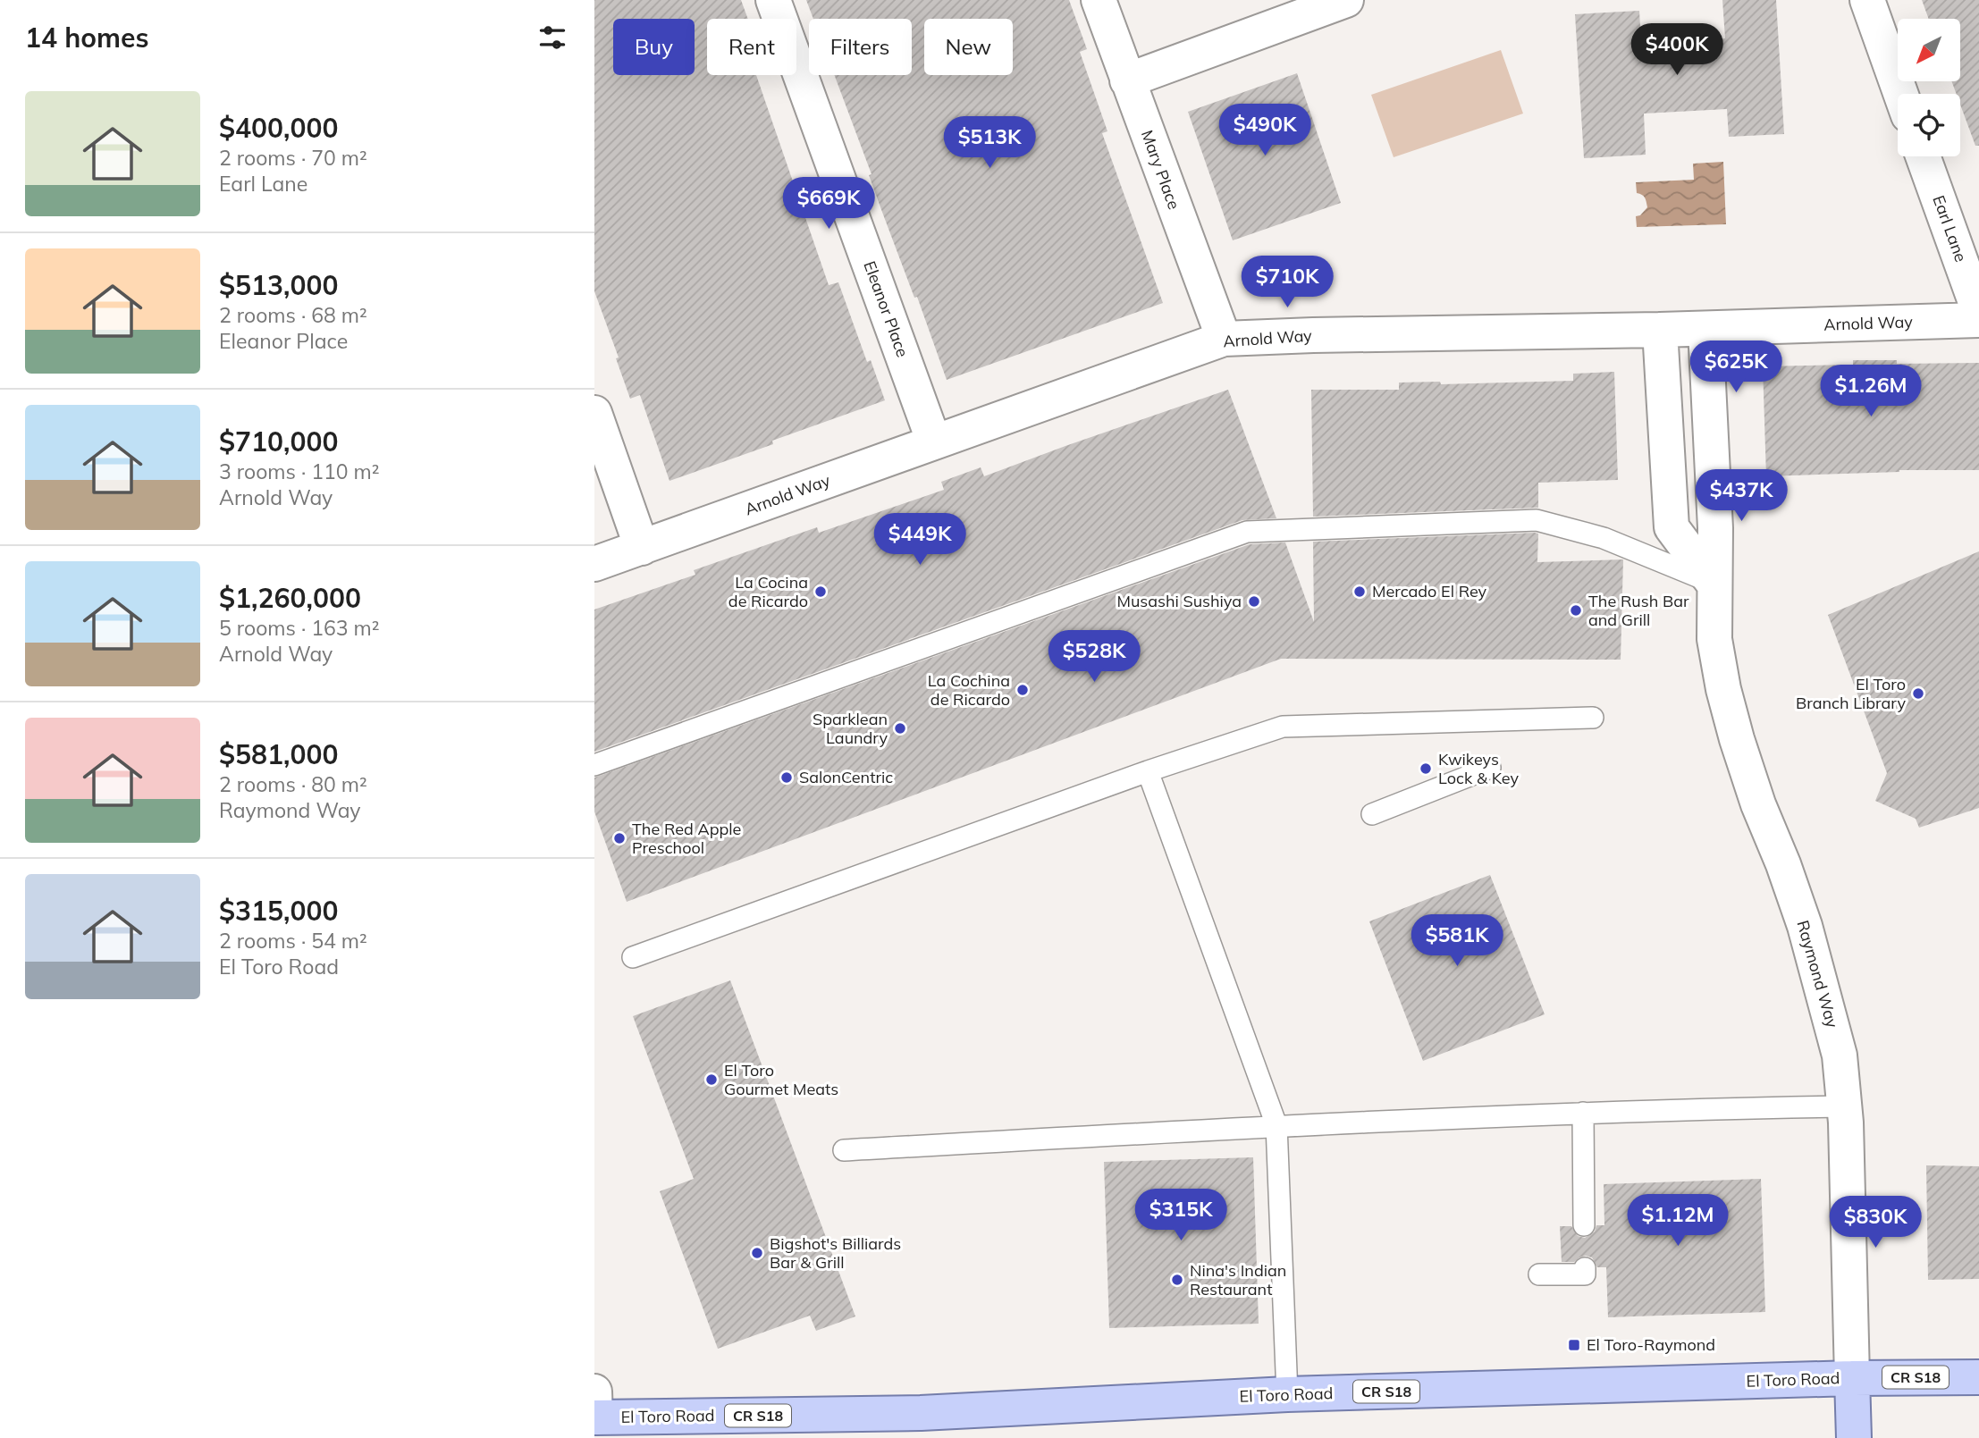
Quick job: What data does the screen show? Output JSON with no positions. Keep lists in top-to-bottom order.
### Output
{
  "streets": {
    "main road": ["CR S18", "El Toro Road"],
    "street": [
      "Mary Place",
      "Earl Lane",
      "Eleanor Place",
      "Arnold Way",
      "Raymond Way"
    ]
  },
  "crossings": [
    ["Mary Place", "Arnold Way"],
    ["Eleanor Place", "Arnold Way"],
    ["Arnold Way", "Raymond Way"],
    ["Raymond Way", "El Toro Road"]
  ],
  "places": {
    "other": [
      "La Cocina de Ricardo",
      "Mercado El Rey",
      "Musashi Sushiya",
      "The Rush Bar and Grill",
      "La Cochina de Ricardo",
      "El Toro Branch Library",
      "Sparklean Laundry",
      "Kwikeys Lock & Key",
      "SalonCentric",
      "The Red Apple Preschool",
      "El Toro Gourmet Meats",
      "Bigshot's Billiards Bar & Grill",
      "Nina's Indian Restaurant"
    ],
    "transit": ["El Toro-Raymond"]
  },
  "north": "bottom left",
  "page": {
    "heading": "14 homes",
    "chip": [
      "Buy",
      "Rent",
      "Filters",
      "New"
    ],
    "price": [
      "$400K",
      "$490K",
      "$513K",
      "$669K",
      "$710K",
      "$625K",
      "$1.26M",
      "$437K",
      "$449K",
      "$528K",
      "$581K",
      "$315K",
      "$1.12M",
      "$830K"
    ],
    "list": [
      {
        "name": "$400,000",
        "note": "2 rooms · 70 m² · Earl Lane"
      },
      {
        "name": "$513,000",
        "note": "2 rooms · 68 m² · Eleanor Place"
      },
      {
        "name": "$710,000",
        "note": "3 rooms · 110 m² · Arnold Way"
      },
      {
        "name": "$1,260,000",
        "note": "5 rooms · 163 m² · Arnold Way"
      },
      {
        "name": "$581,000",
        "note": "2 rooms · 80 m² · Raymond Way"
      },
      {
        "name": "$315,000",
        "note": "2 rooms · 54 m² · El Toro Road"
      }
    ]
  }
}
